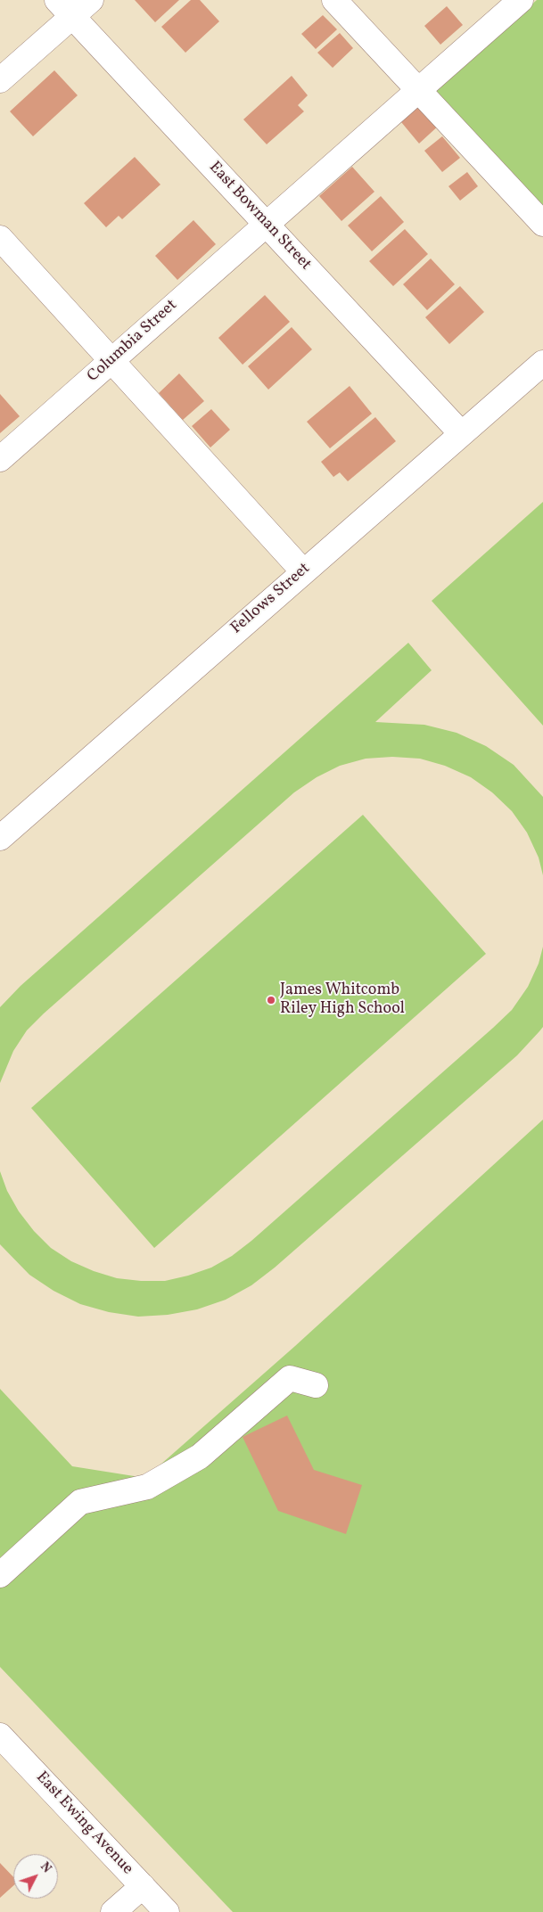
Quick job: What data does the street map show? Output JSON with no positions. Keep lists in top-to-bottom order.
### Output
{
  "streets": {
    "street": [
      "East Bowman Street",
      "Columbia Street",
      "Fellows Street",
      "East Ewing Avenue"
    ]
  },
  "crossings": [
    ["East Bowman Street", "Columbia Street"],
    ["East Bowman Street", "Fellows Street"]
  ],
  "places": ["James Whitcomb Riley High School"],
  "north": "top right"
}
